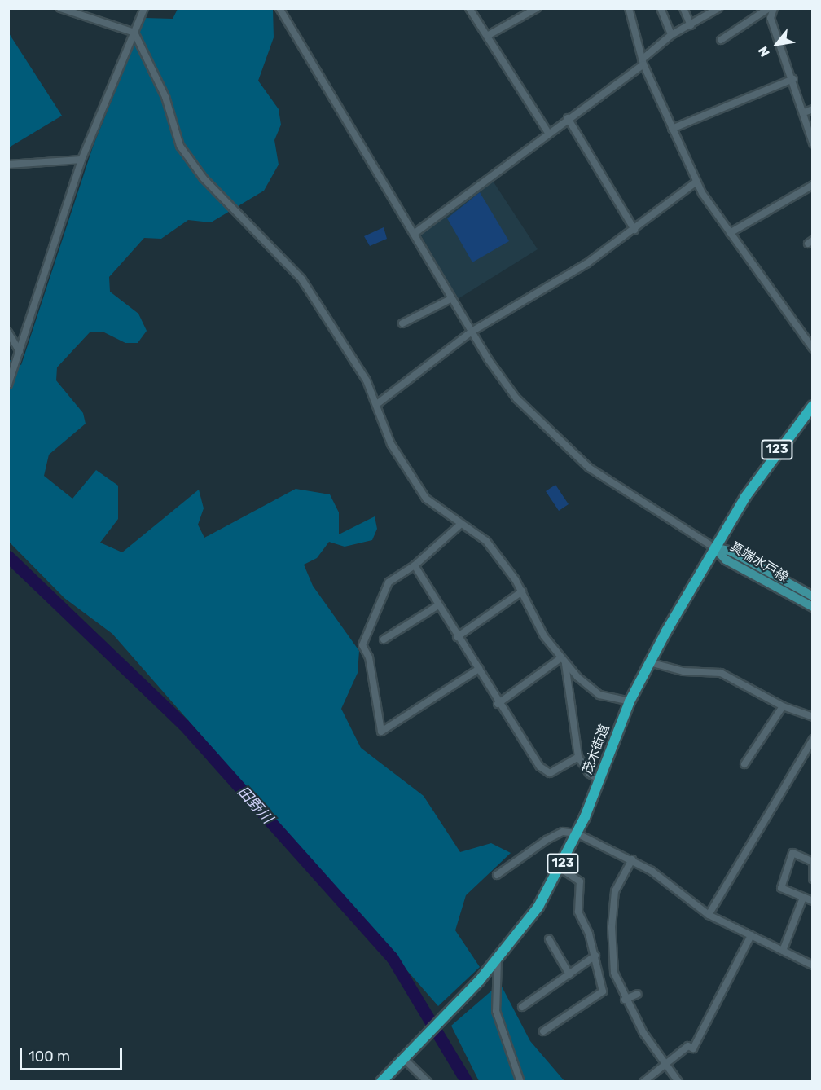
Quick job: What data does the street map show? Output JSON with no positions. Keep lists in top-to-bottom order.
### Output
{
  "streets": {
    "highway": ["123", "茂木街道"],
    "main road": ["真端水戸線"]
  },
  "crossings": [
    ["123", "茂木街道"],
    ["真端水戸線", "茂木街道"]
  ],
  "water": ["田野川"],
  "scale_bar": "100 m",
  "north": "bottom left"
}
